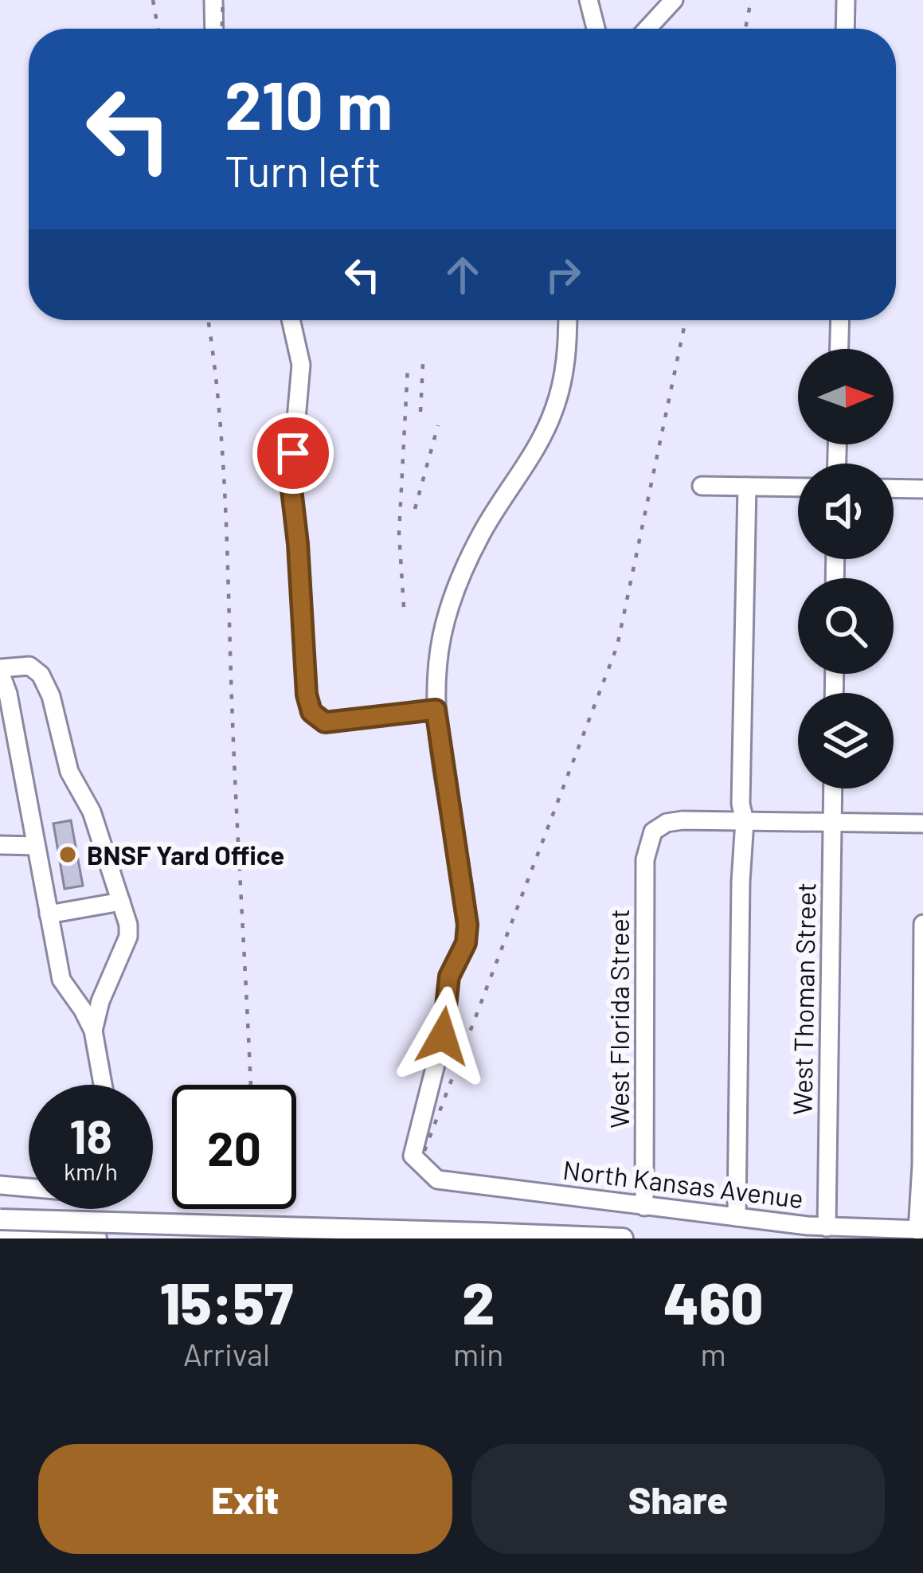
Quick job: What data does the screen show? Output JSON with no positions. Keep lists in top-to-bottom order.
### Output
{
  "streets": {
    "street": ["West Thoman Street", "West Florida Street", "North Kansas Avenue"]
  },
  "crossings": [
    ["West Thoman Street", "North Kansas Avenue"],
    ["West Florida Street", "North Kansas Avenue"]
  ],
  "places": ["BNSF Yard Office"],
  "north": "right",
  "page": {
    "turn": ["210 m", "Turn left"],
    "speed": "18 km/h",
    "limit": "20",
    "eta": [
      "15:57",
      "Arrival",
      "2",
      "min",
      "460",
      "m"
    ],
    "buttons": ["Exit", "Share"]
  }
}
